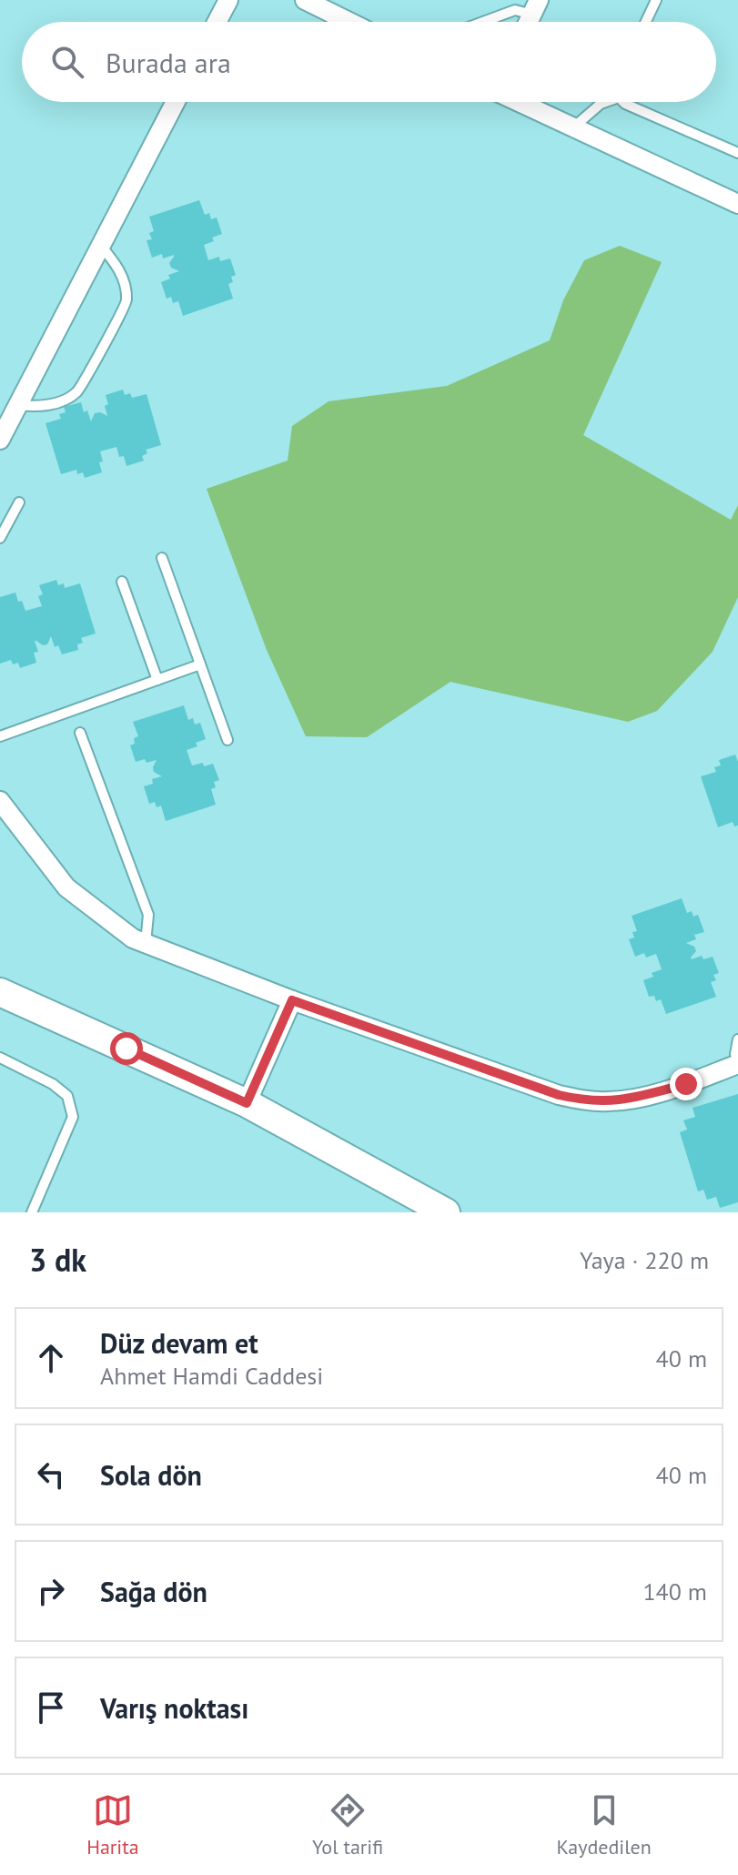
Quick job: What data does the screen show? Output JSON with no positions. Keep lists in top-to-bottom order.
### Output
{
  "page": {
    "search": "Burada ara",
    "heading": ["3 dk", "Yaya · 220 m"],
    "list": [
      ["Düz devam et", "Ahmet Hamdi Caddesi", "40 m"],
      ["Sola dön", "40 m"],
      ["Sağa dön", "140 m"],
      "Varış noktası"
    ],
    "nav": ["Harita", "Yol tarifi", "Kaydedilen"]
  }
}
